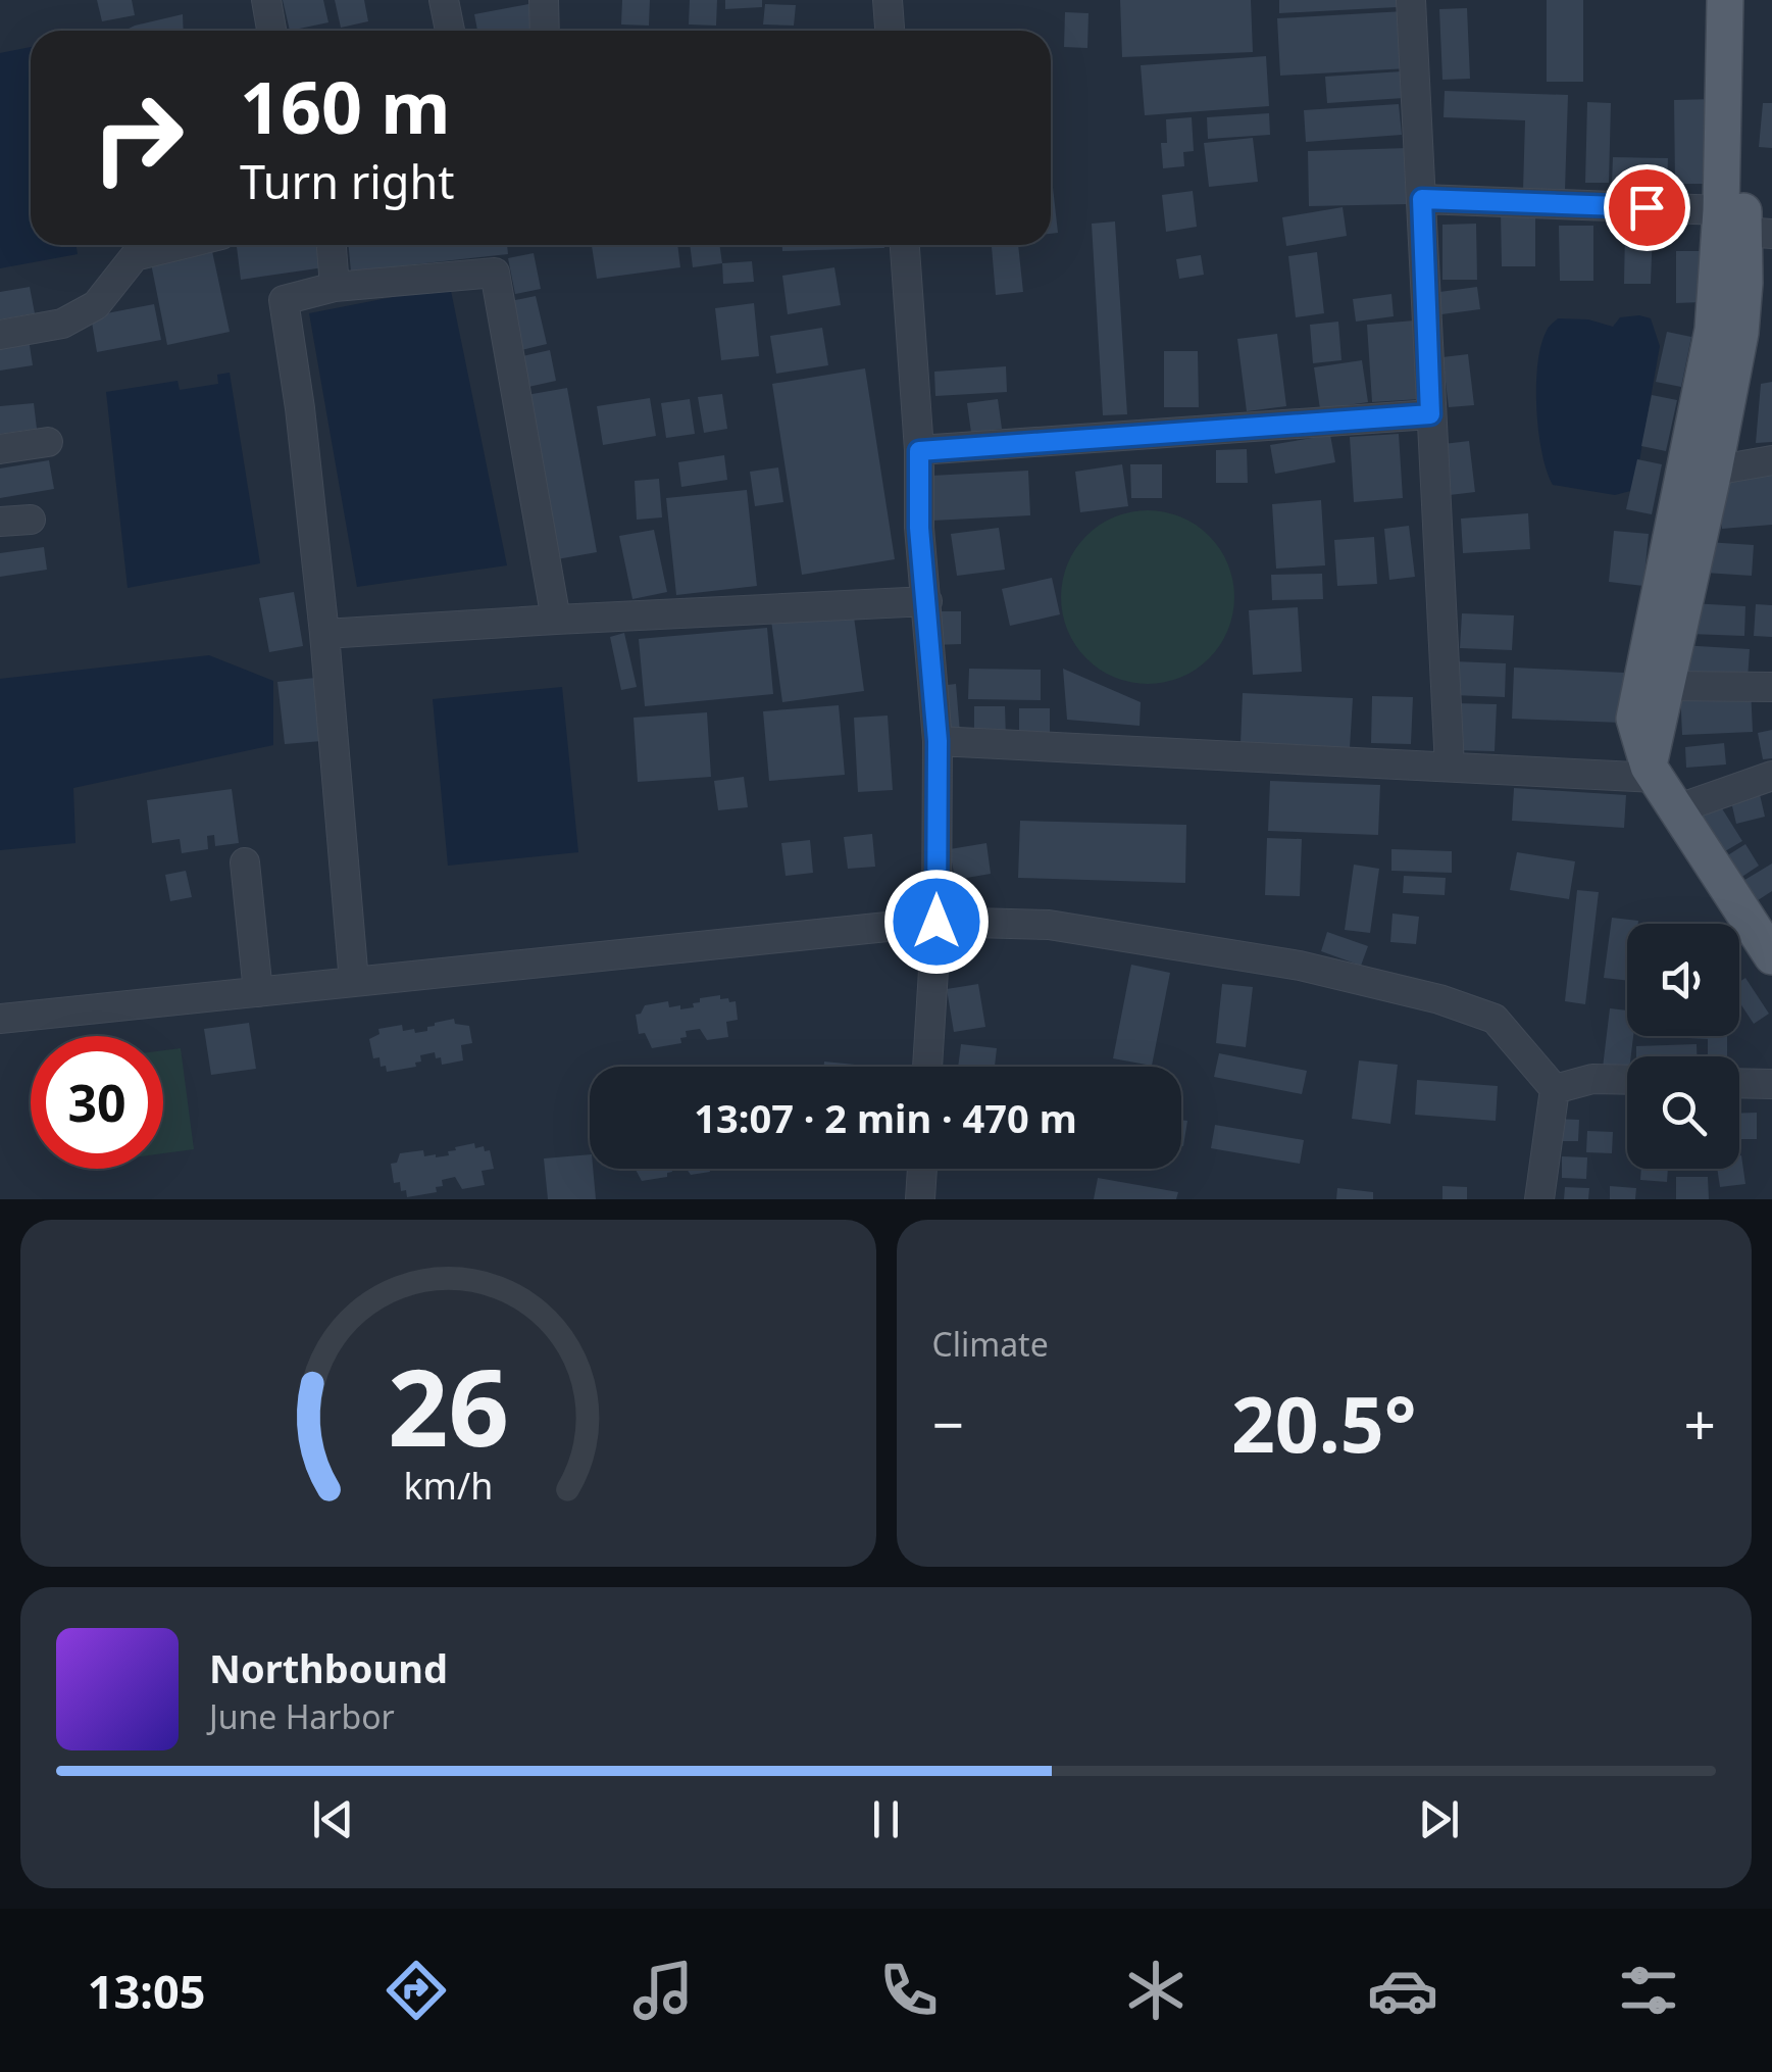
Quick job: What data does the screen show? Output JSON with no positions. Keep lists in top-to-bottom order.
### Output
{
  "page": {
    "turn": ["160 m", "Turn right"],
    "limit": "30",
    "trip": "13:07 · 2 min · 470 m",
    "tile": "Climate",
    "heat": ["−", "20.5°", "+"],
    "song": ["Northbound", "June Harbor"],
    "tabs": "13:05",
    "gauge": ["26", "km/h"]
  }
}
